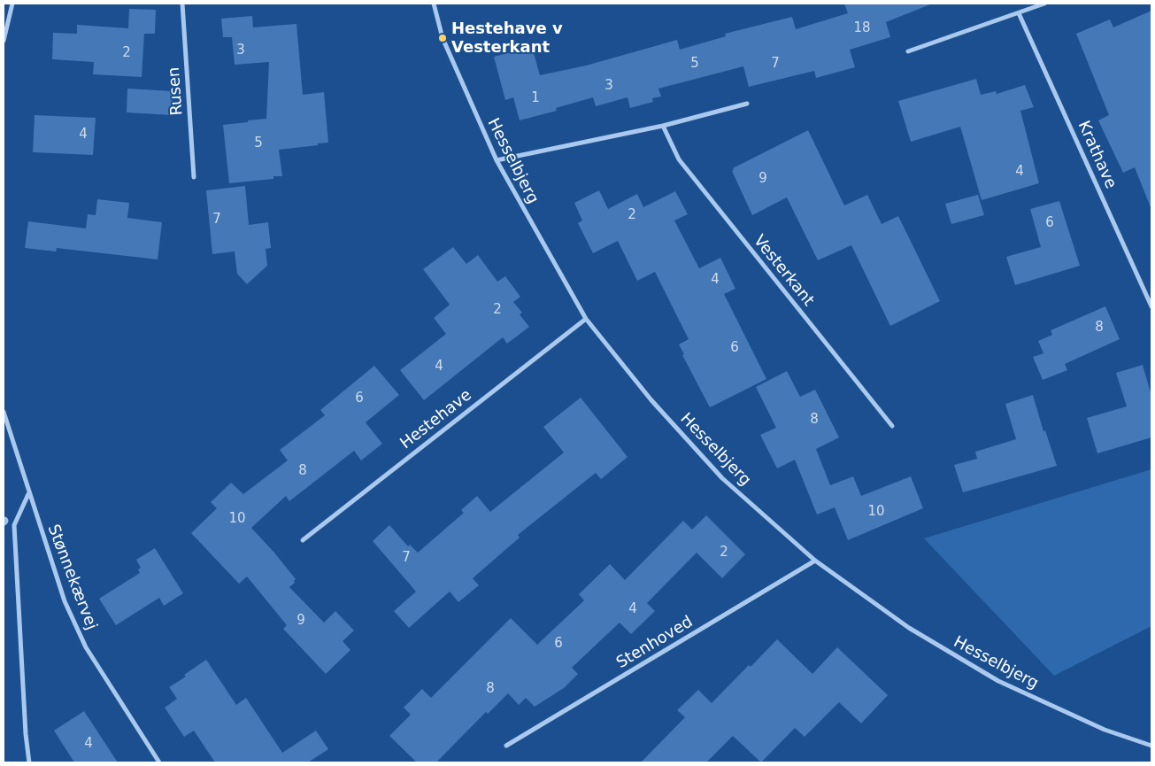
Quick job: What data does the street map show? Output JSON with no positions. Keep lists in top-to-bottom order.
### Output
{
  "streets": {
    "street": [
      "Rusen",
      "Krathave",
      "Hesselbjerg",
      "Vesterkant",
      "Hestehave",
      "Stønnekærvej",
      "Stenhoved"
    ]
  },
  "crossings": [
    ["Hesselbjerg", "Hestehave"],
    ["Hesselbjerg", "Stenhoved"]
  ],
  "places": ["Hestehave v Vesterkant"],
  "house_numbers": [
    "18",
    "3",
    "2",
    "5",
    "7",
    "3",
    "1",
    "4",
    "5",
    "4",
    "9",
    "2",
    "7",
    "6",
    "4",
    "2",
    "8",
    "6",
    "4",
    "6",
    "8",
    "8",
    "10",
    "10",
    "2",
    "7",
    "4",
    "9",
    "6",
    "8",
    "4"
  ]
}
